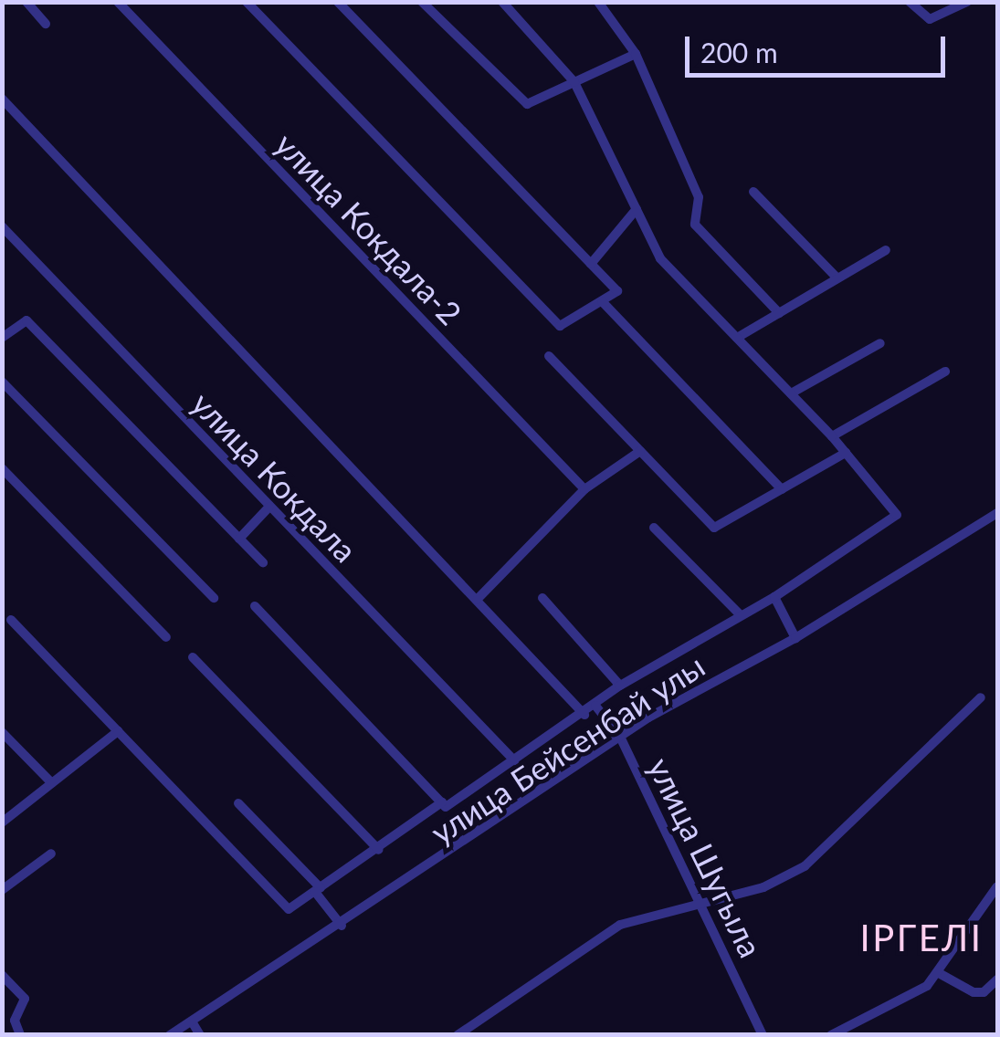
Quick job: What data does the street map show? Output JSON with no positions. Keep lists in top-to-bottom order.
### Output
{
  "streets": {
    "street": [
      "улица Кокдала-2",
      "улица Кокдала",
      "улица Бейсенбай улы",
      "улица Шугыла"
    ]
  },
  "crossings": [
    ["улица Бейсенбай улы", "улица Шугыла"]
  ],
  "districts": ["ІРГЕЛІ"],
  "scale_bar": "200 m"
}
